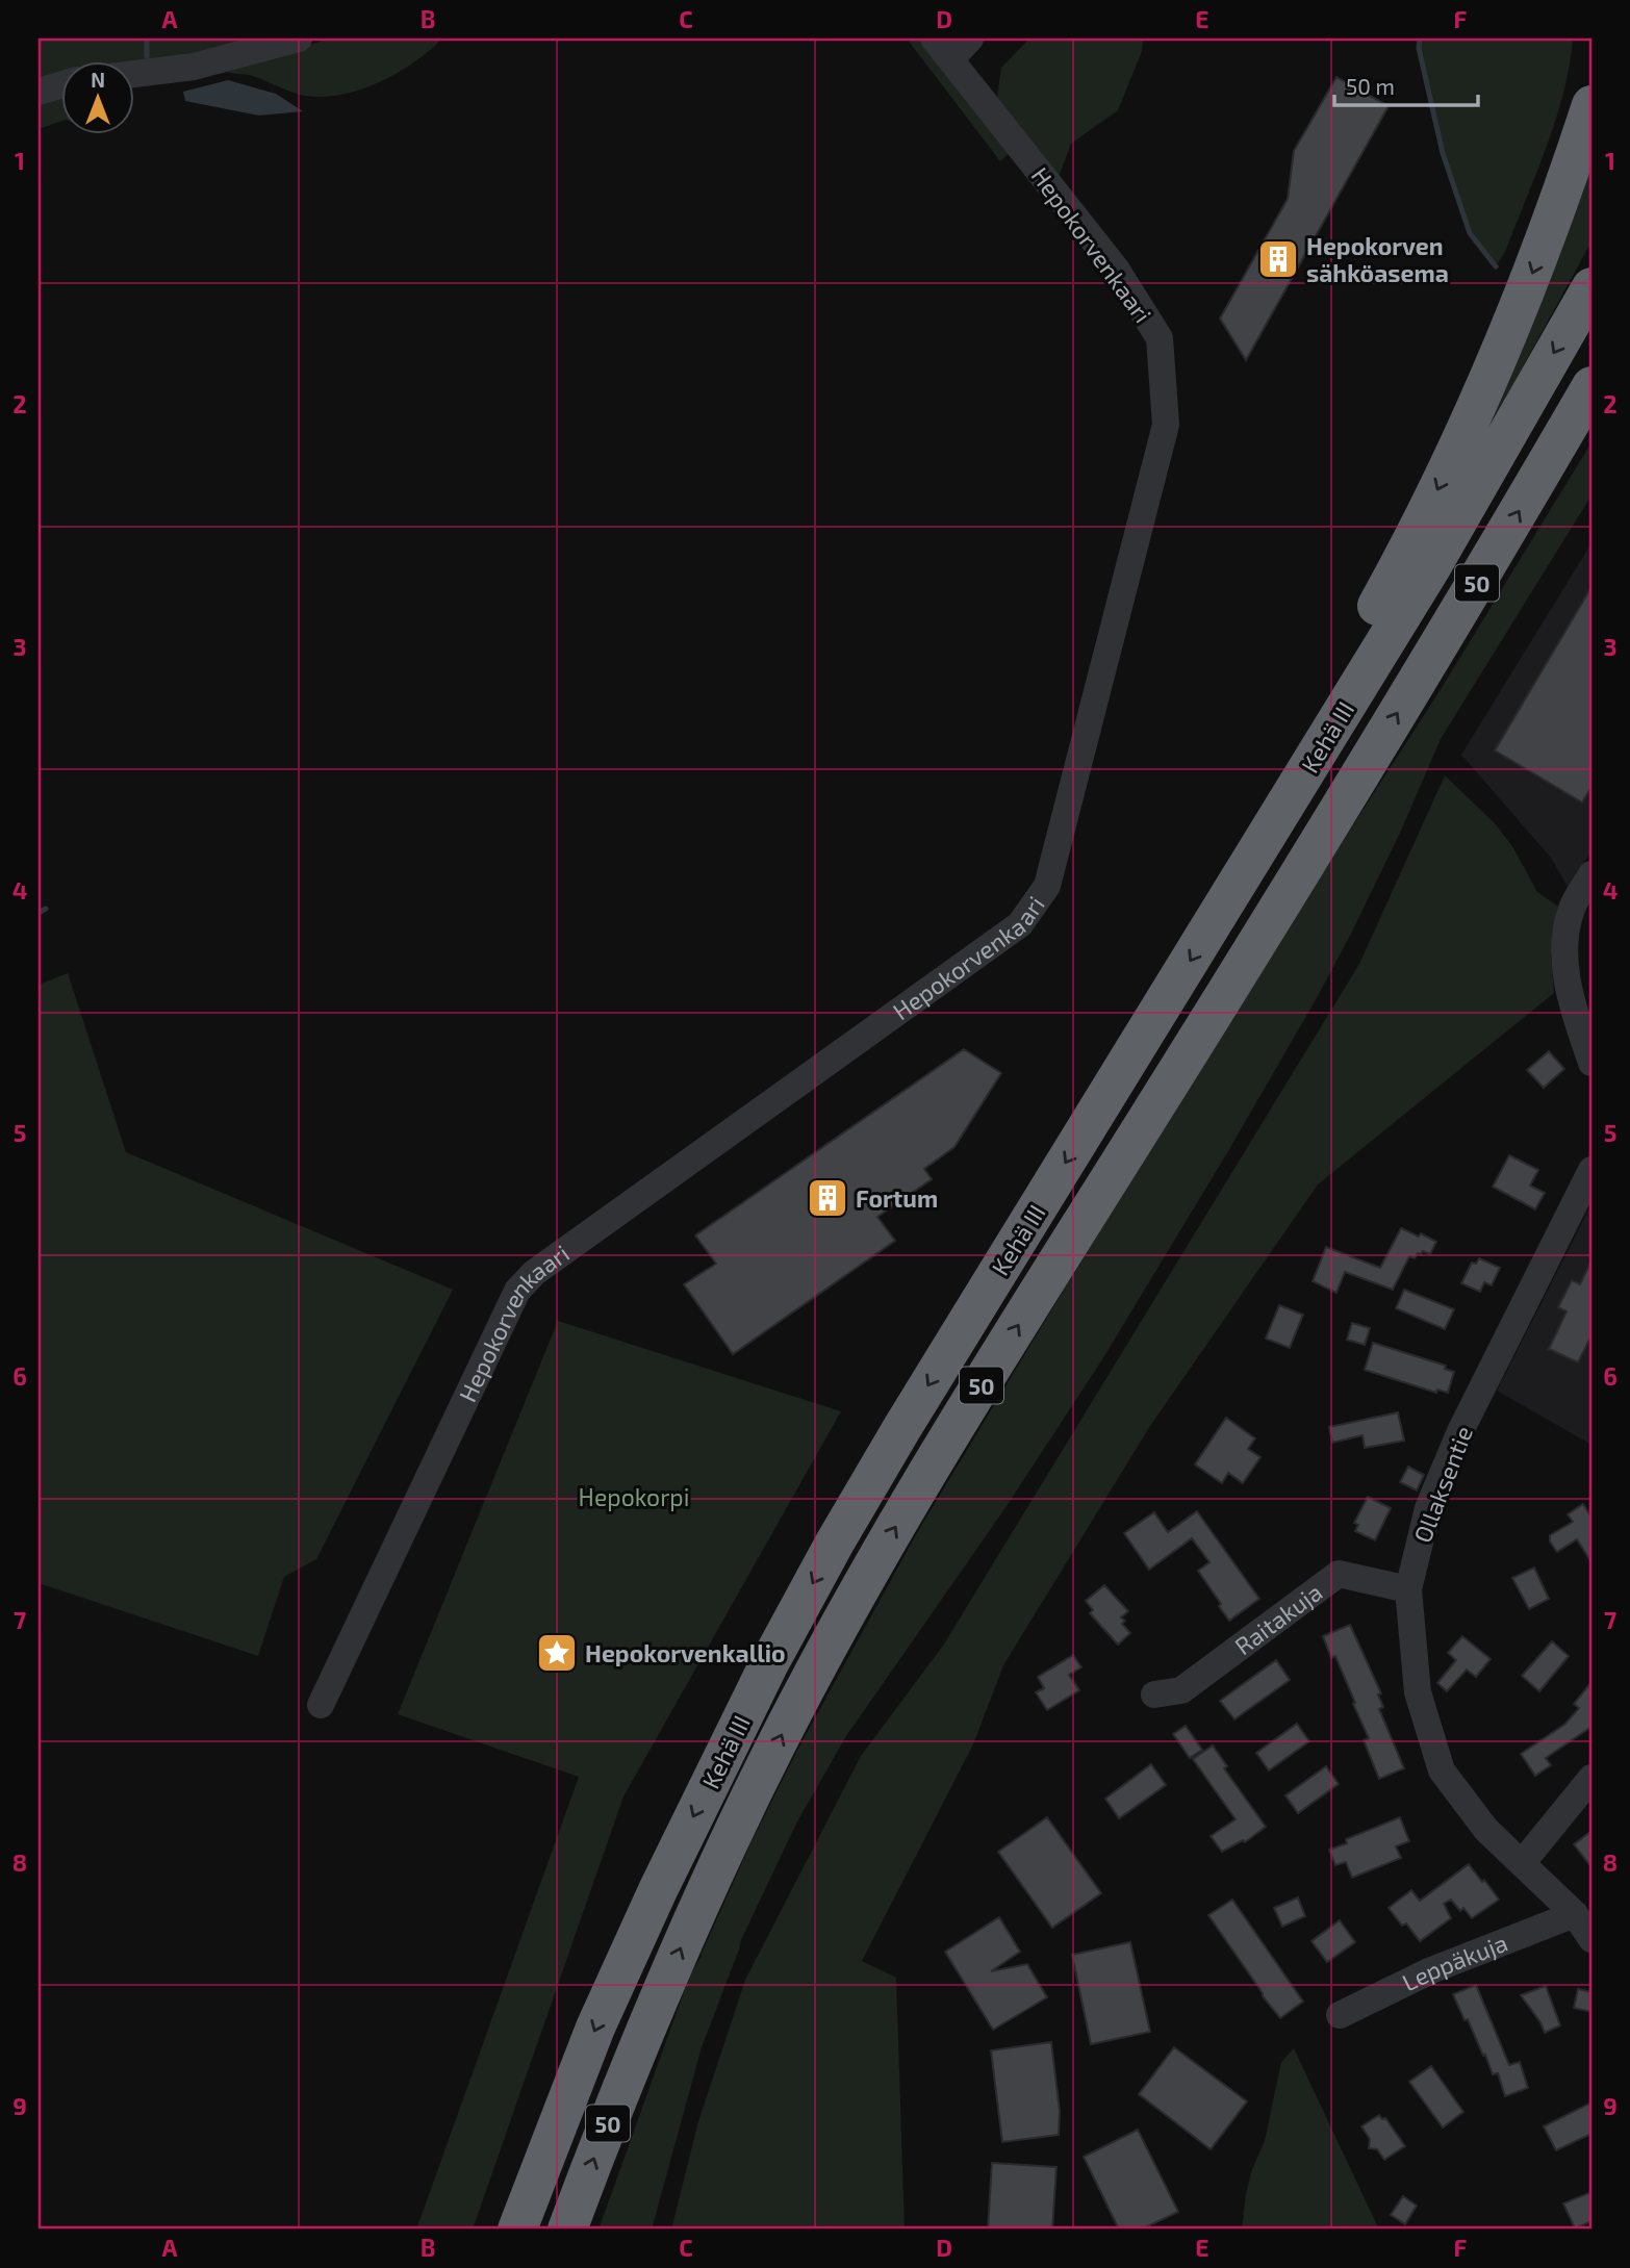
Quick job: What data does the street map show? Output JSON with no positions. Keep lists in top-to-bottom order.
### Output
{
  "streets": {
    "highway": ["50", "Kehä III"],
    "street": [
      "Hepokorvenkaari",
      "Ollaksentie",
      "Raitakuja",
      "Leppäkuja"
    ]
  },
  "crossings": [
    ["Ollaksentie", "Raitakuja"],
    ["Ollaksentie", "Leppäkuja"]
  ],
  "parks": ["Hepokorpi"],
  "places": {
    "building": ["Hepokorven sähköasema", "Fortum"],
    "place": ["Hepokorvenkallio"]
  },
  "scale_bar": "50 m",
  "north": "top",
  "grid": {
    "columns": [
      "A",
      "B",
      "C",
      "D",
      "E",
      "F"
    ],
    "rows": [
      "1",
      "2",
      "3",
      "4",
      "5",
      "6",
      "7",
      "8",
      "9"
    ]
  }
}
